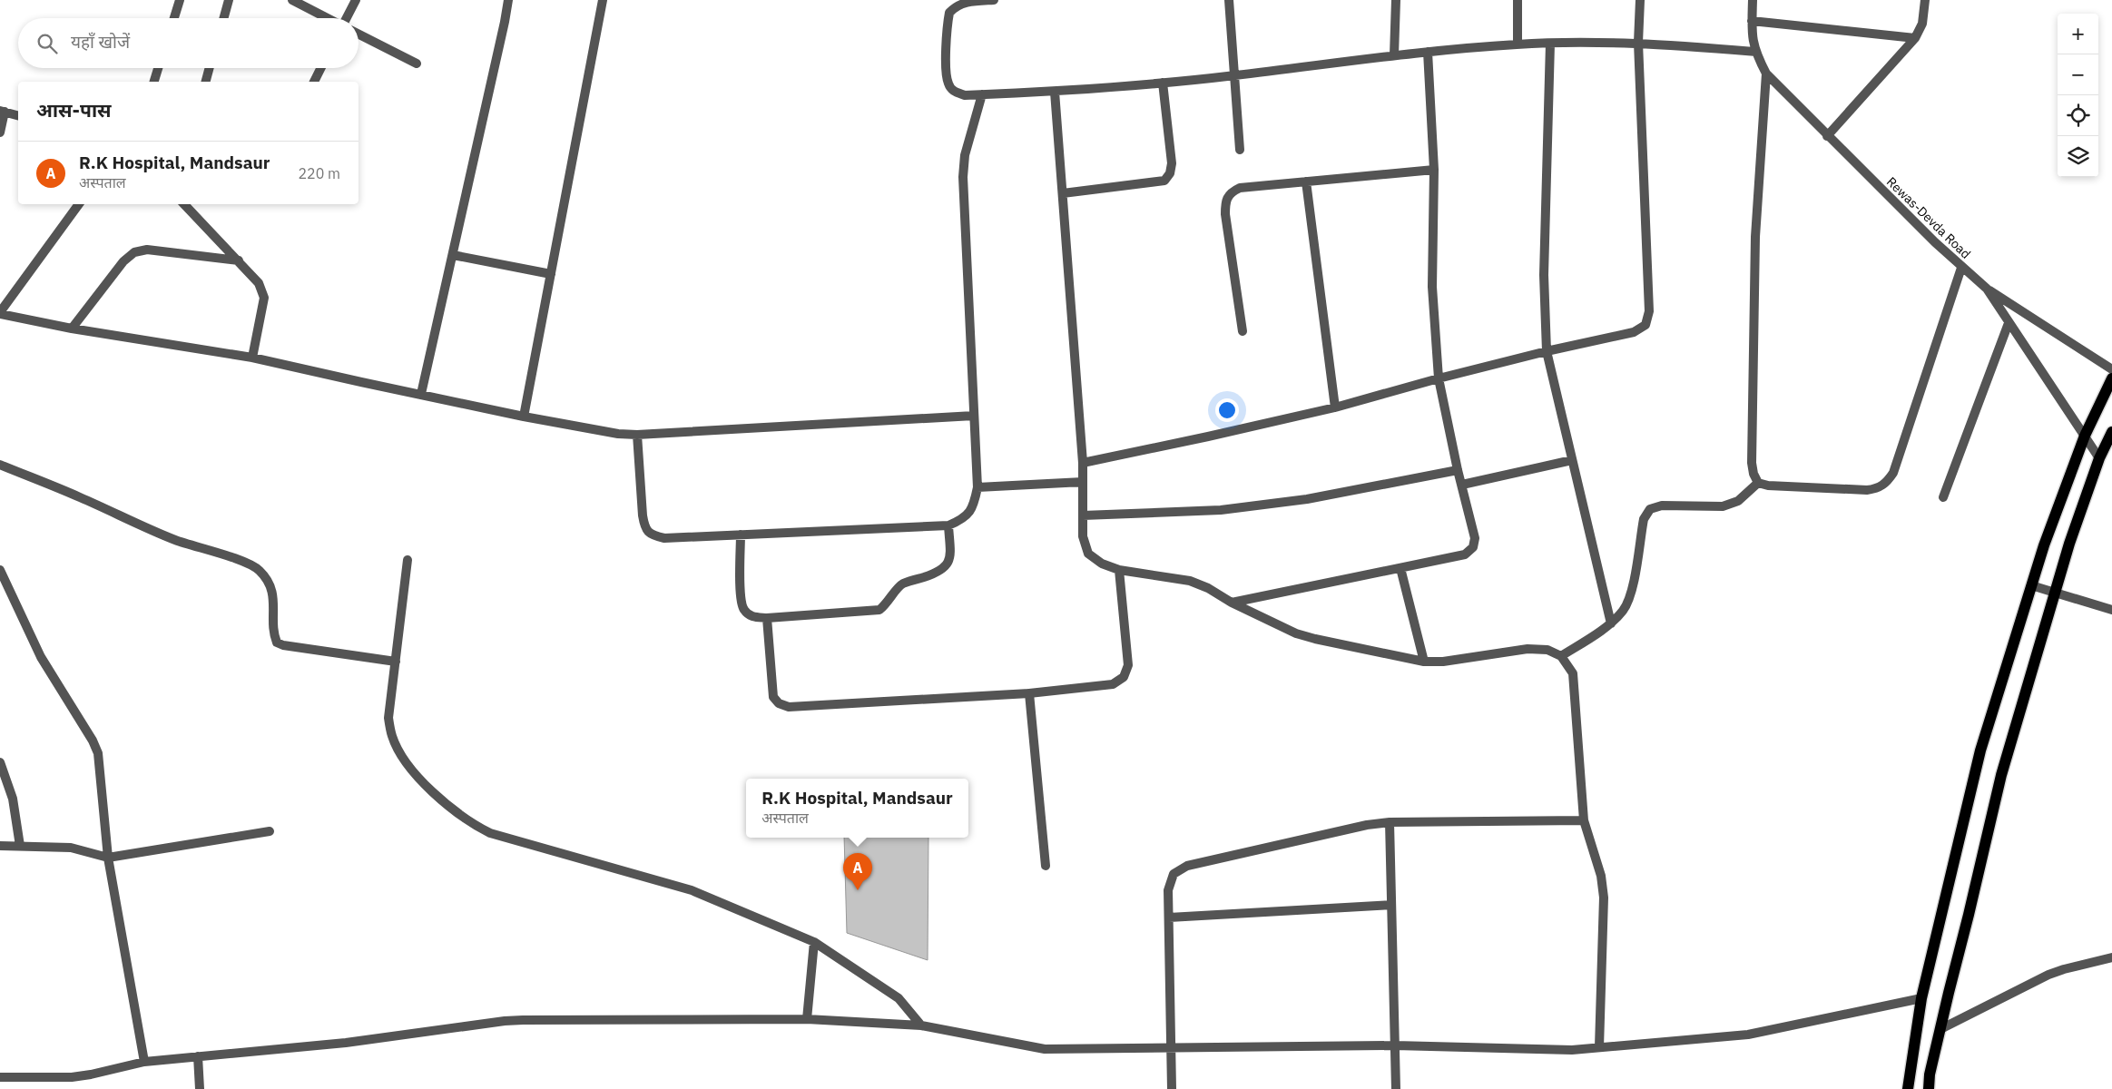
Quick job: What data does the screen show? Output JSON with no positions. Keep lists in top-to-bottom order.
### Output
{
  "streets": {
    "street": ["Rewas-Devda Road"]
  },
  "page": {
    "map_buttons": ["+", "−"],
    "search": "यहाँ खोजें",
    "heading": "आस-पास",
    "list": [
      {
        "mark": "A",
        "name": "R.K Hospital, Mandsaur",
        "note": "अस्पताल",
        "value": "220 m"
      }
    ],
    "popup": ["R.K Hospital, Mandsaur", "अस्पताल"],
    "pins": "A"
  }
}
